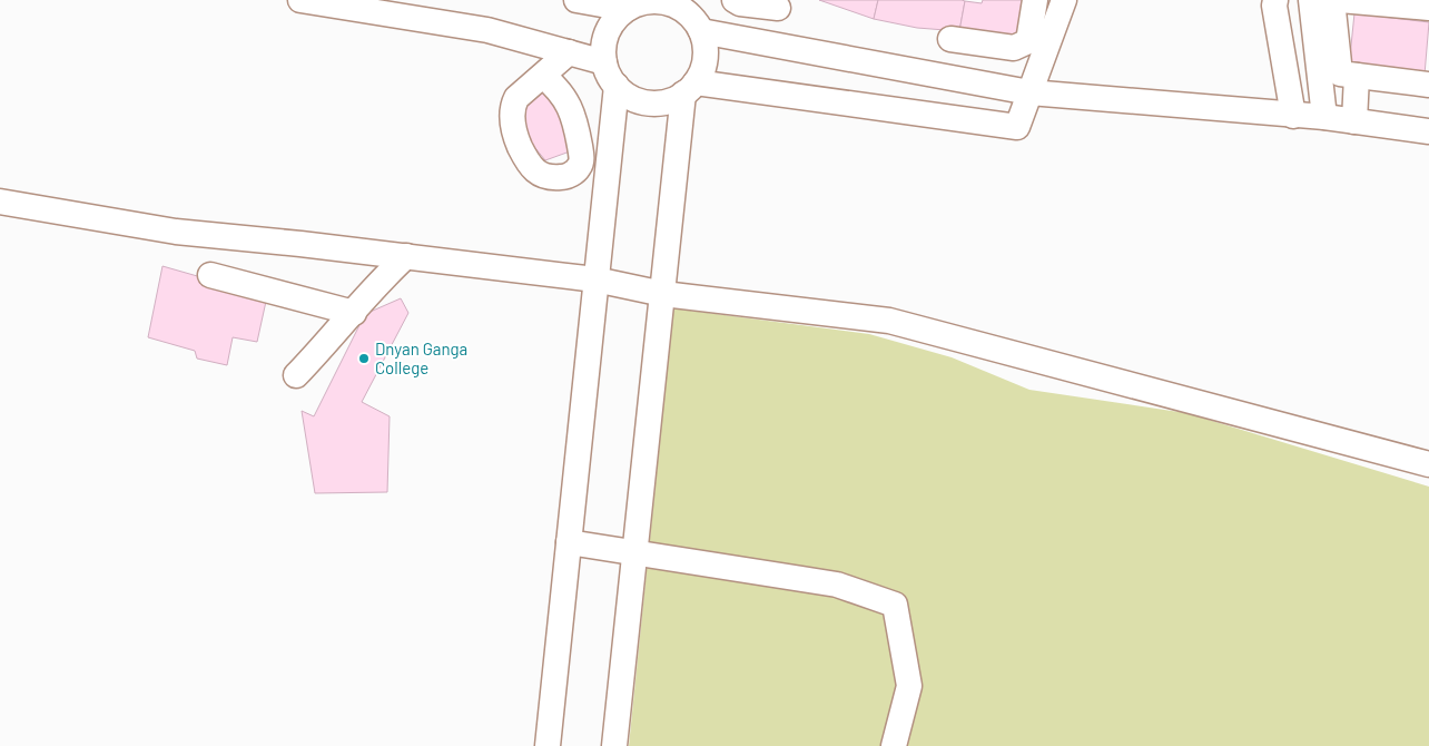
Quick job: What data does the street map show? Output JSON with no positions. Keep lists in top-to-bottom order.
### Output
{
  "places": ["Dnyan Ganga College"]
}
